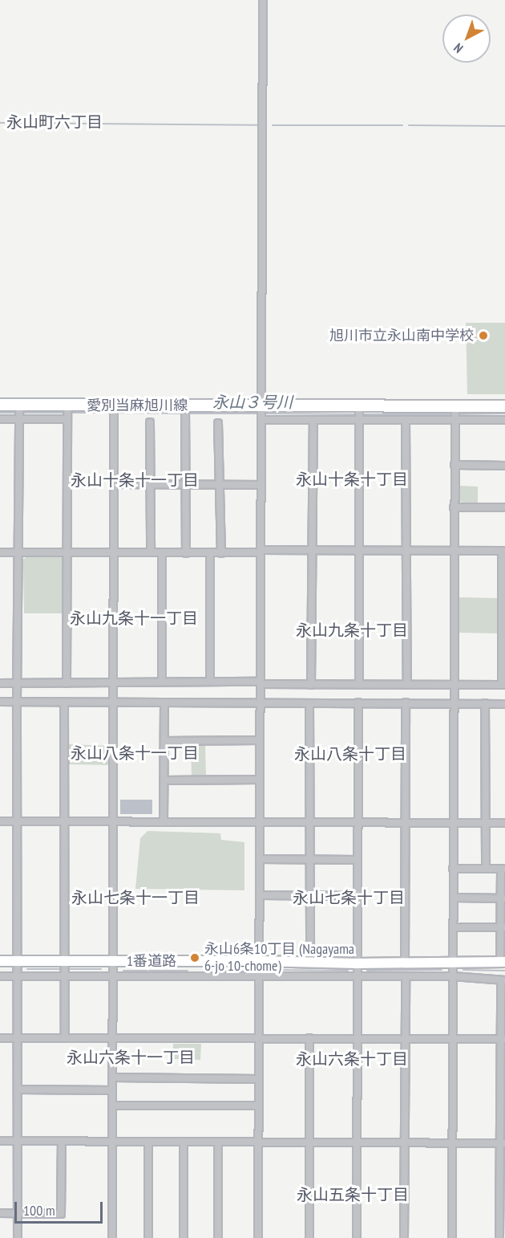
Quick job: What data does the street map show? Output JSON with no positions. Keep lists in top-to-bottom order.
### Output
{
  "streets": {
    "main road": ["愛別当麻旭川線"],
    "street": ["1番道路"]
  },
  "districts": [
    "永山町六丁目",
    "永山十条十丁目",
    "永山十条十一丁目",
    "永山九条十一丁目",
    "永山九条十丁目",
    "永山八条十一丁目",
    "永山八条十丁目",
    "永山七条十一丁目",
    "永山七条十丁目",
    "永山六条十一丁目",
    "永山六条十丁目",
    "永山五条十丁目"
  ],
  "water": ["永山３号川"],
  "places": ["旭川市立永山南中学校", "永山6条10丁目 (Nagayama 6-jo 10-chome)"],
  "scale_bar": "100 m",
  "north": "bottom left"
}
